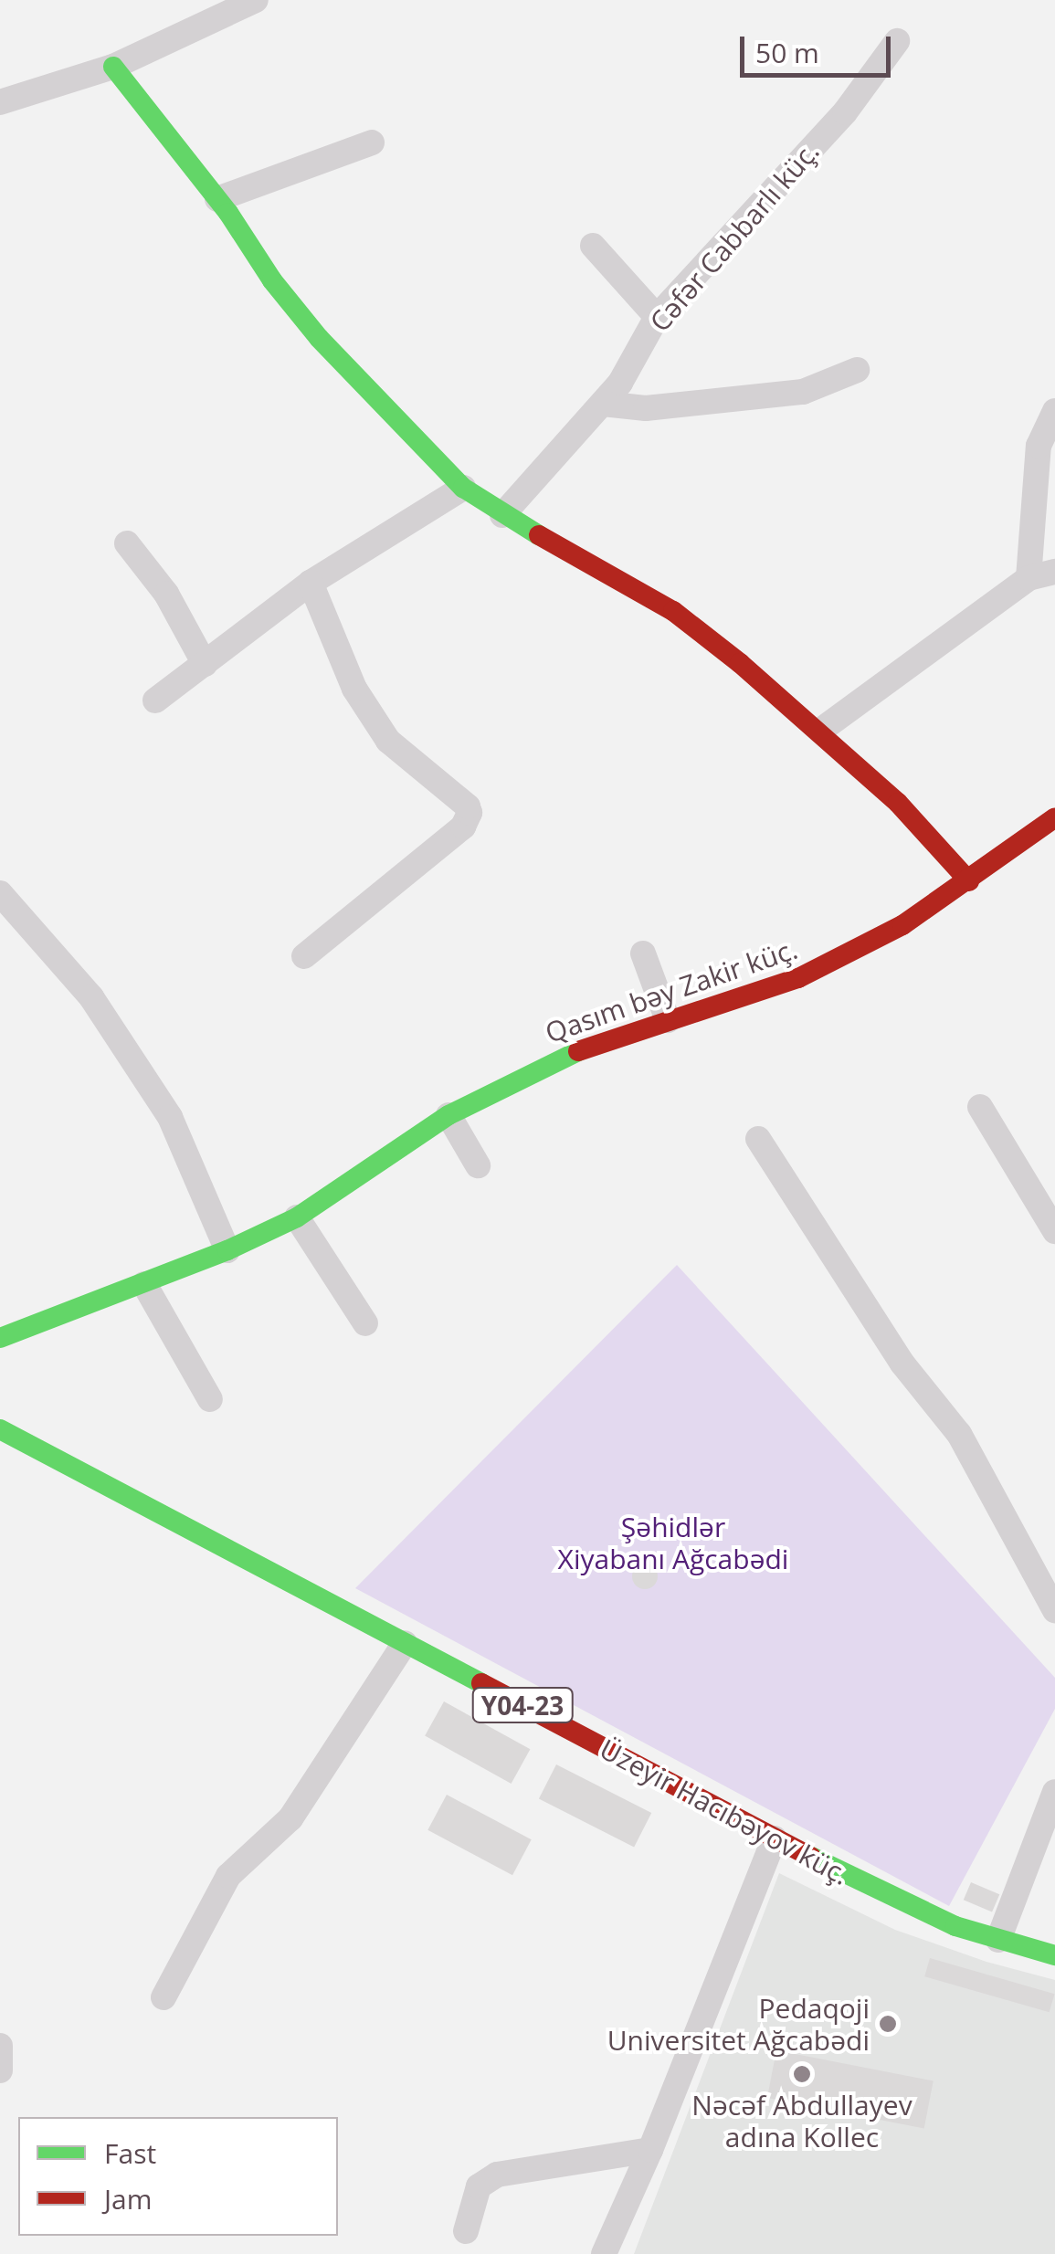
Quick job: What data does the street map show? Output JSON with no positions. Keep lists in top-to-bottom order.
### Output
{
  "streets": {
    "street": [
      "Cəfər Cabbarlı küç.",
      "Qasım bəy Zakir küç.",
      "Y04-23",
      "Üzeyir Hacıbəyov küç."
    ]
  },
  "parks": ["Şəhidlər Xiyabanı Ağcabədi"],
  "places": ["Pedaqoji Universitet Ağcabədi", "Nəcəf Abdullayev adına Kollec"],
  "legend": ["Fast", "Jam"],
  "scale_bar": "50 m"
}
